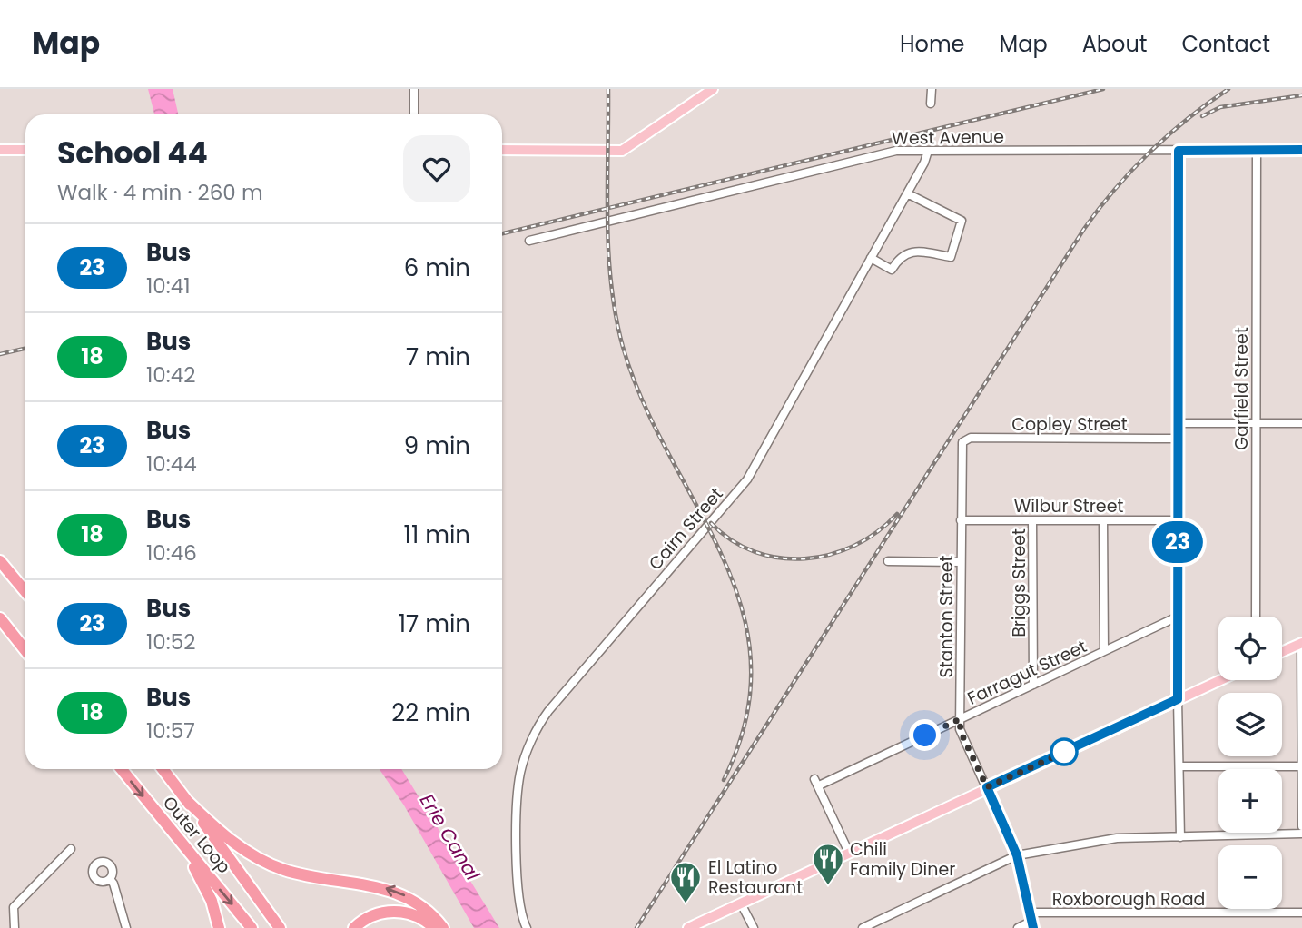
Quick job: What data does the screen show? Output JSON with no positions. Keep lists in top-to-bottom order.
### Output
{
  "streets": {
    "highway": ["Outer Loop"],
    "street": [
      "West Avenue",
      "Garfield Street",
      "Copley Street",
      "Wilbur Street",
      "Cairn Street",
      "Briggs Street",
      "Stanton Street",
      "Farragut Street",
      "Roxborough Road"
    ]
  },
  "crossings": [
    ["West Avenue", "Garfield Street"],
    ["West Avenue", "Cairn Street"],
    ["Copley Street", "Stanton Street"],
    ["Wilbur Street", "Briggs Street"],
    ["Wilbur Street", "Stanton Street"],
    ["Briggs Street", "Farragut Street"],
    ["Stanton Street", "Farragut Street"],
    ["Stanton Street", "Roxborough Road"]
  ],
  "water": ["Erie Canal"],
  "places": {
    "restaurant": ["Chili Family Diner", "El Latino Restaurant"]
  },
  "lines": ["bus line 23"],
  "page": {
    "header": "Map",
    "nav": [
      "Home",
      "Map",
      "About",
      "Contact"
    ],
    "on_map": "23",
    "heading": ["School 44", "Walk · 4 min · 260 m"],
    "list": [
      {
        "mark": "23",
        "name": "Bus",
        "note": "10:41",
        "value": "6 min"
      },
      {
        "mark": "18",
        "name": "Bus",
        "note": "10:42",
        "value": "7 min"
      },
      {
        "mark": "23",
        "name": "Bus",
        "note": "10:44",
        "value": "9 min"
      },
      {
        "mark": "18",
        "name": "Bus",
        "note": "10:46",
        "value": "11 min"
      },
      {
        "mark": "23",
        "name": "Bus",
        "note": "10:52",
        "value": "17 min"
      },
      {
        "mark": "18",
        "name": "Bus",
        "note": "10:57",
        "value": "22 min"
      }
    ],
    "map_buttons": ["+", "−"]
  }
}
